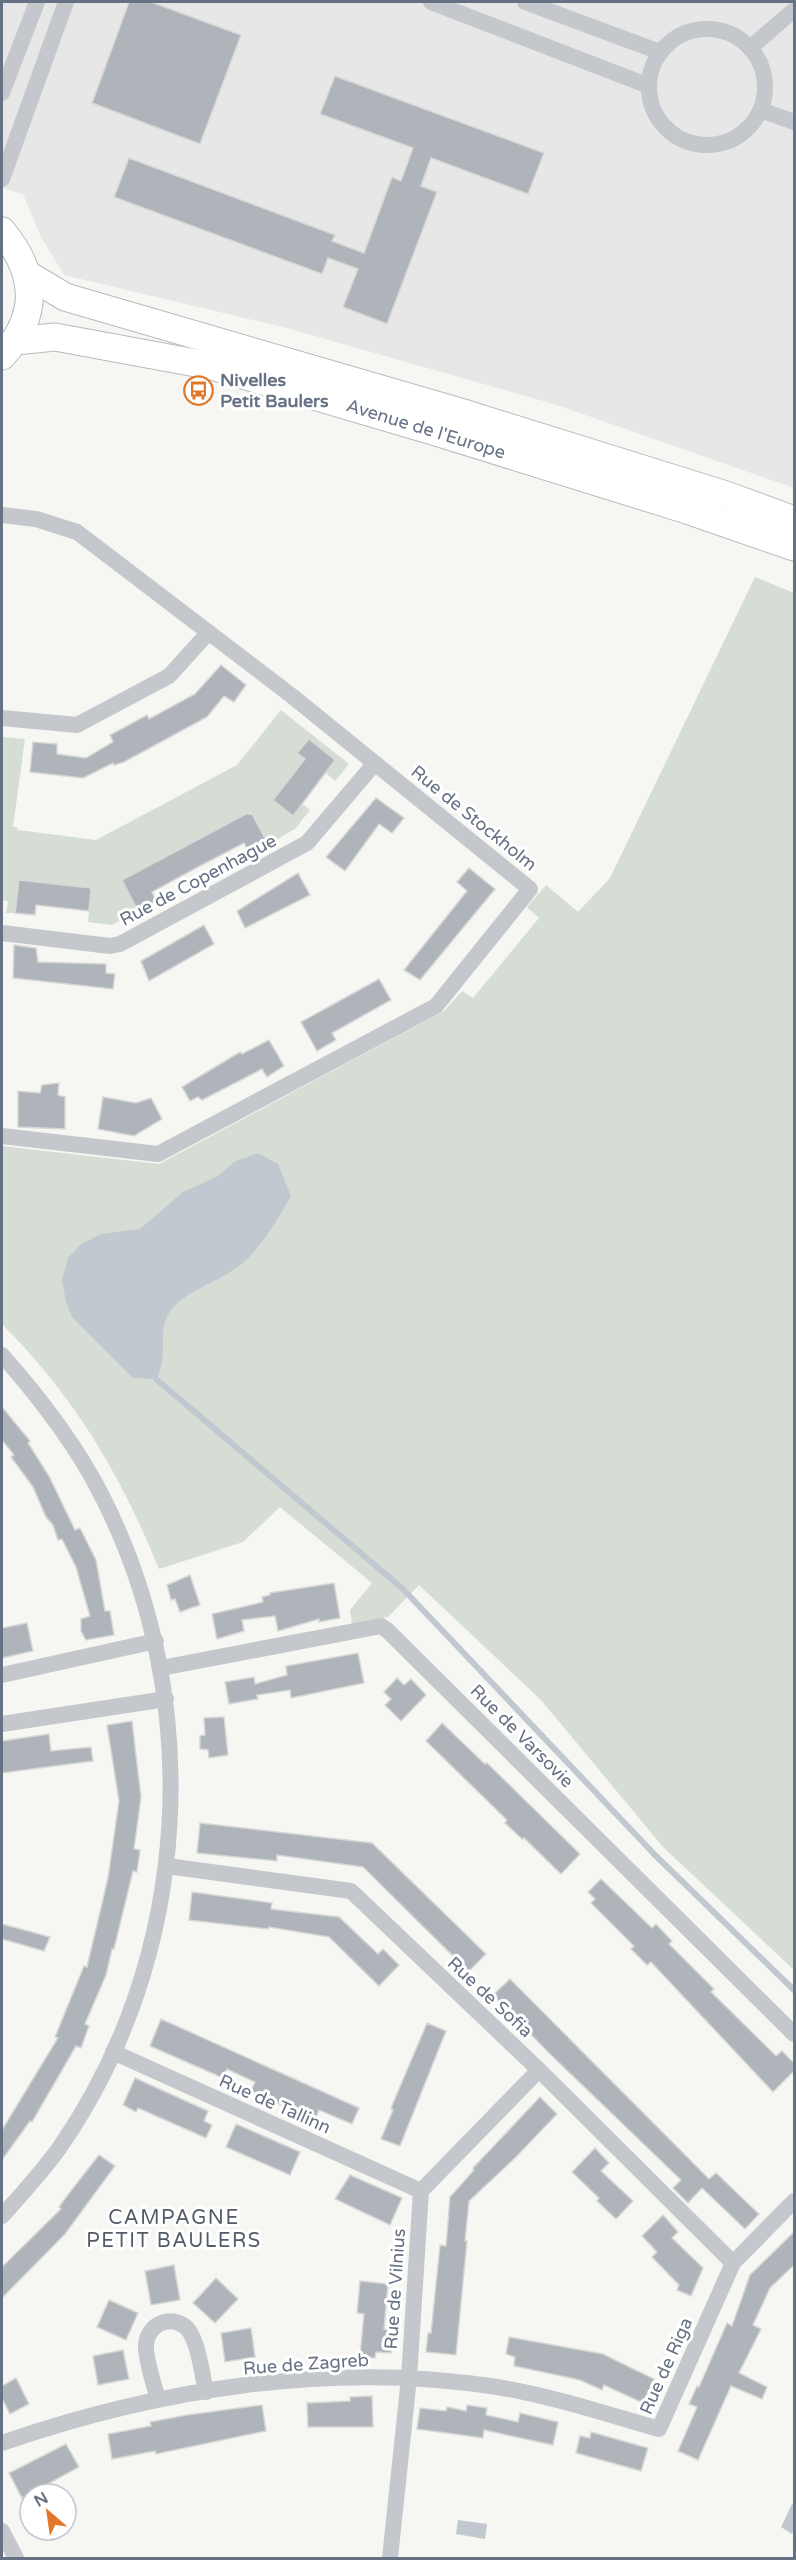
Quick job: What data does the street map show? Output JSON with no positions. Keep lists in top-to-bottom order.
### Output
{
  "streets": {
    "main road": ["Avenue de l'Europe"],
    "street": [
      "Rue de Stockholm",
      "Rue de Copenhague",
      "Rue de Varsovie",
      "Rue de Sofia",
      "Rue de Tallinn",
      "Rue de Vilnius",
      "Rue de Zagreb",
      "Rue de Riga"
    ]
  },
  "crossings": [
    ["Rue de Stockholm", "Rue de Copenhague"],
    ["Rue de Sofia", "Rue de Riga"],
    ["Rue de Tallinn", "Rue de Vilnius"],
    ["Rue de Vilnius", "Rue de Zagreb"],
    ["Rue de Vilnius", "Rue de Riga"],
    ["Rue de Zagreb", "Rue de Riga"]
  ],
  "districts": ["CAMPAGNE PETIT BAULERS"],
  "places": {
    "bus stop": ["Nivelles Petit Baulers"]
  },
  "north": "top left"
}
